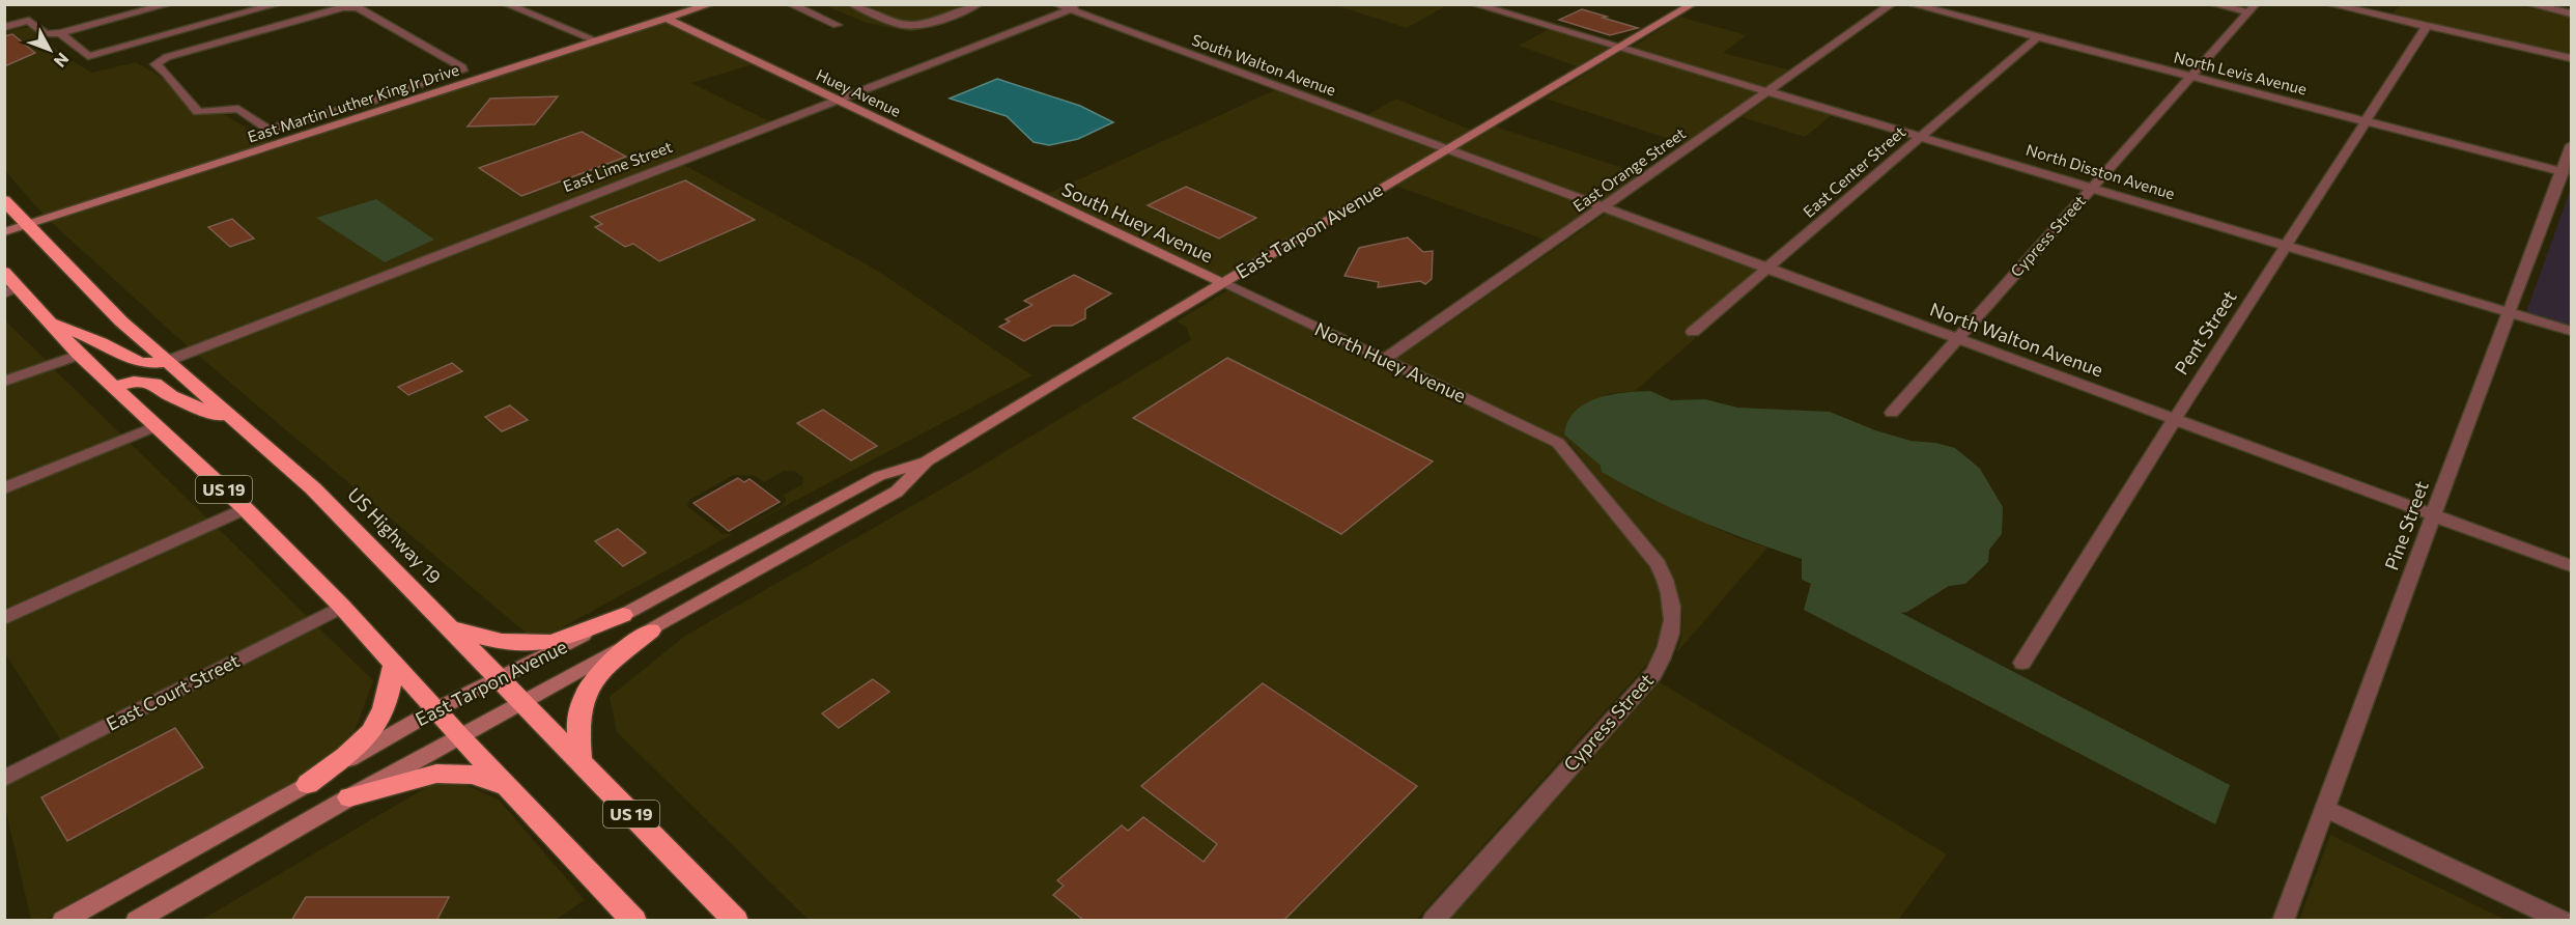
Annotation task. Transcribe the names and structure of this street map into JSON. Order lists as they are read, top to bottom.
{
  "streets": {
    "highway": ["US 19", "US Highway 19"],
    "main road": [
      "Huey Avenue",
      "East Martin Luther King Jr Drive",
      "South Huey Avenue",
      "East Tarpon Avenue"
    ],
    "street": [
      "South Walton Avenue",
      "North Levis Avenue",
      "East Lime Street",
      "East Orange Street",
      "East Center Street",
      "North Disston Avenue",
      "Cypress Street",
      "Pent Street",
      "North Walton Avenue",
      "North Huey Avenue",
      "Pine Street",
      "East Court Street"
    ]
  },
  "crossings": [
    ["South Walton Avenue", "East Lime Street"],
    ["South Walton Avenue", "East Tarpon Avenue"],
    ["South Walton Avenue", "North Walton Avenue"],
    ["North Levis Avenue", "East Center Street"],
    ["North Levis Avenue", "Cypress Street"],
    ["North Levis Avenue", "Pent Street"],
    ["North Levis Avenue", "Pine Street"],
    ["Huey Avenue", "East Martin Luther King Jr Drive"],
    ["Huey Avenue", "East Lime Street"],
    ["Huey Avenue", "South Huey Avenue"],
    ["East Martin Luther King Jr Drive", "US Highway 19"],
    ["East Lime Street", "US Highway 19"],
    ["East Orange Street", "North Disston Avenue"],
    ["East Orange Street", "North Walton Avenue"],
    ["East Orange Street", "North Huey Avenue"],
    ["East Center Street", "North Disston Avenue"],
    ["East Center Street", "North Walton Avenue"],
    ["North Disston Avenue", "East Tarpon Avenue"],
    ["North Disston Avenue", "Cypress Street"],
    ["North Disston Avenue", "Pent Street"],
    ["North Disston Avenue", "Pine Street"],
    ["South Huey Avenue", "East Tarpon Avenue"],
    ["South Huey Avenue", "North Huey Avenue"],
    ["East Tarpon Avenue", "North Walton Avenue"],
    ["East Tarpon Avenue", "North Huey Avenue"],
    ["East Tarpon Avenue", "US 19"],
    ["East Tarpon Avenue", "US Highway 19"],
    ["Cypress Street", "North Walton Avenue"],
    ["Cypress Street", "North Huey Avenue"],
    ["Pent Street", "North Walton Avenue"],
    ["North Walton Avenue", "Pine Street"],
    ["US 19", "East Court Street"]
  ],
  "north": "bottom right"
}
